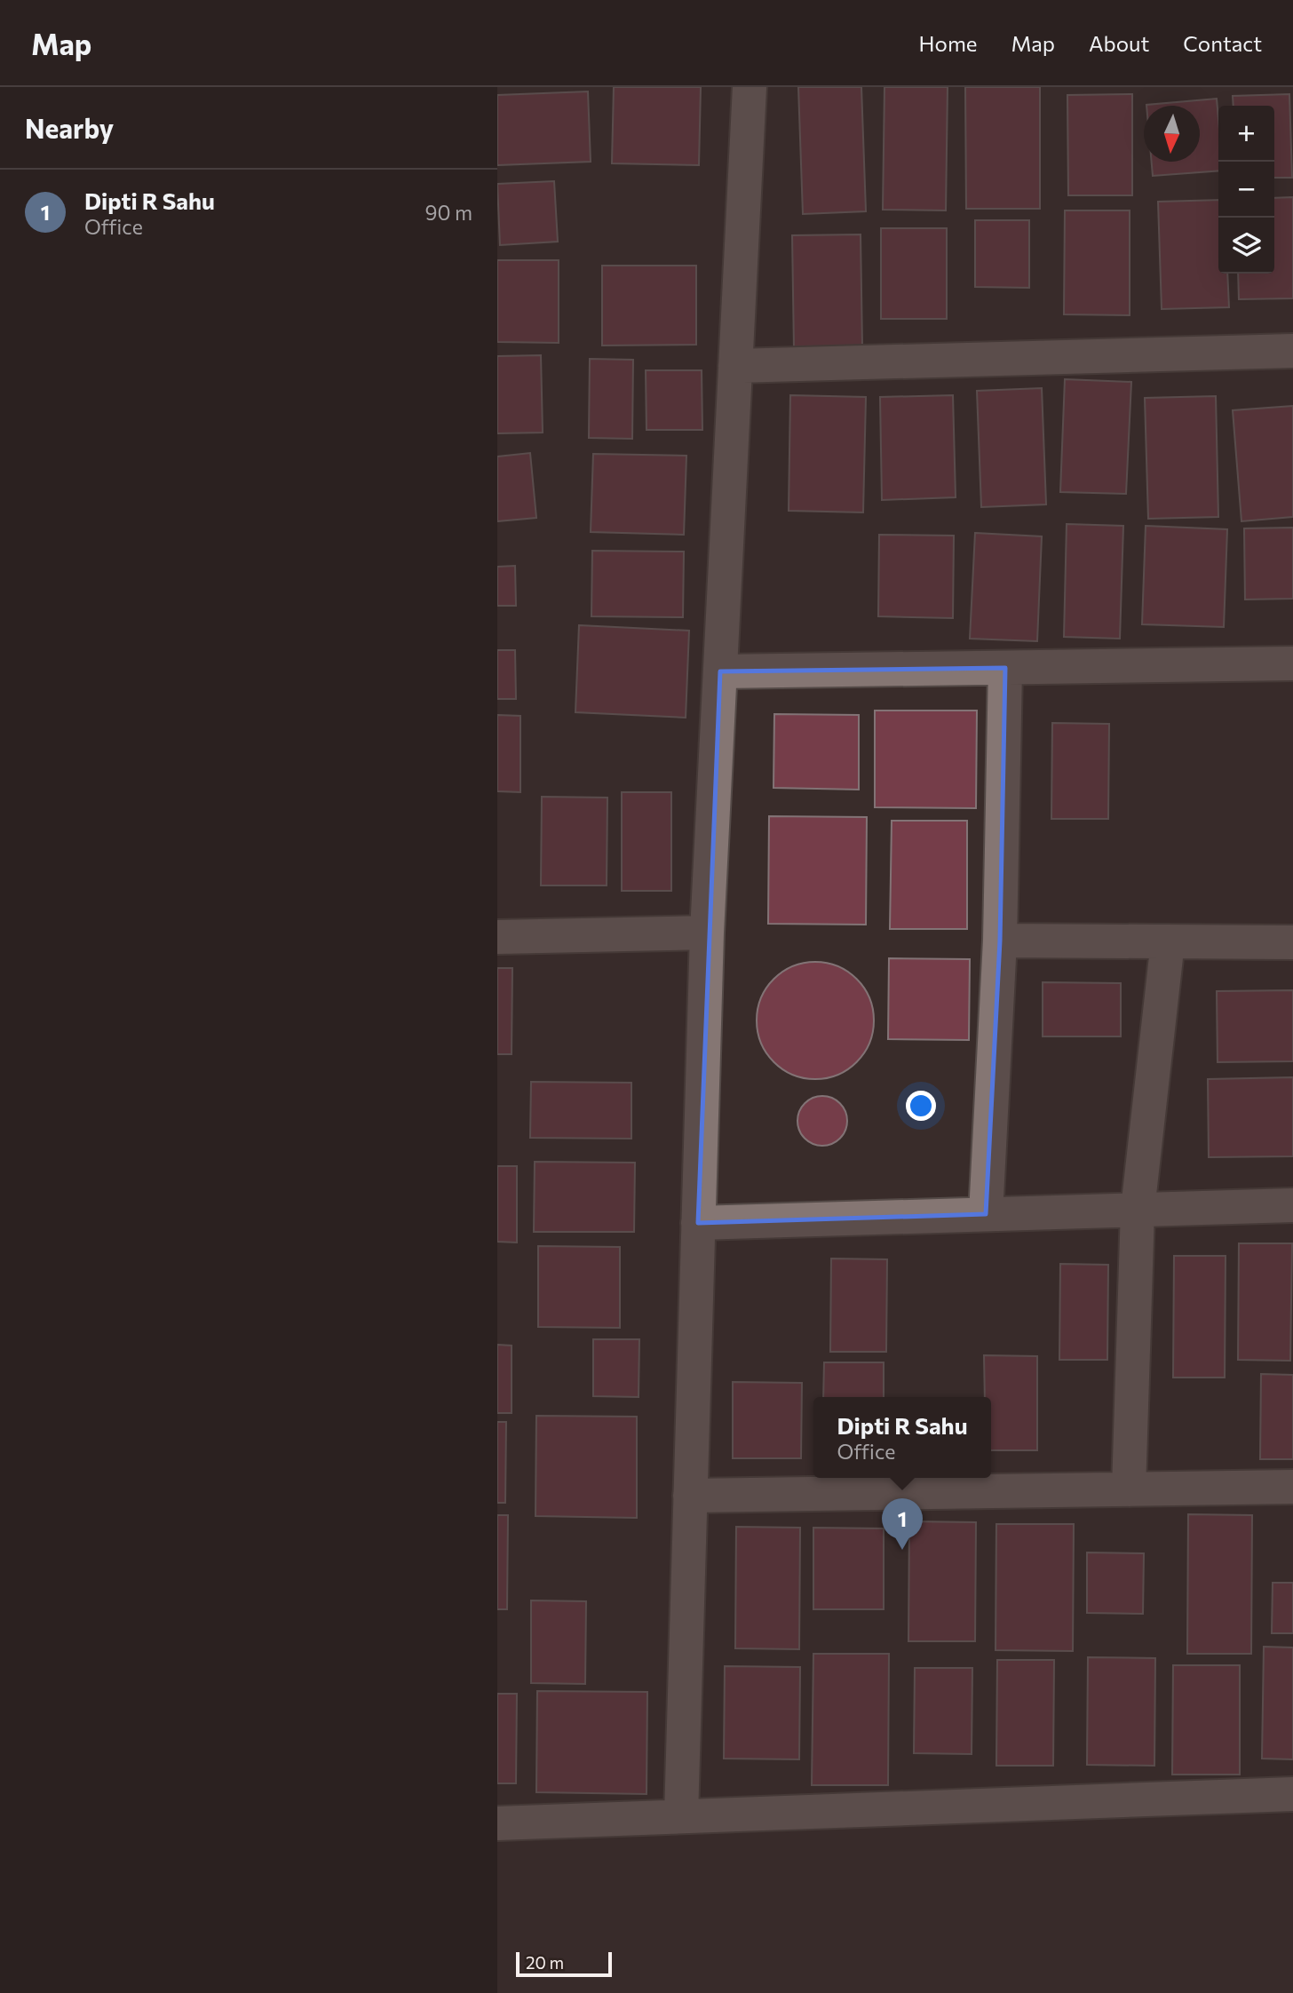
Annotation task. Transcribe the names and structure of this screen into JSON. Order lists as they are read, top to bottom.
{
  "scale_bar": "20 m",
  "north": "bottom",
  "page": {
    "header": "Map",
    "nav": [
      "Home",
      "Map",
      "About",
      "Contact"
    ],
    "heading": "Nearby",
    "map_buttons": ["+", "−"],
    "list": [
      {
        "mark": "1",
        "name": "Dipti R Sahu",
        "note": "Office",
        "value": "90 m"
      }
    ],
    "popup": ["Dipti R Sahu", "Office"],
    "pins": "1",
    "scale": "20 m"
  }
}
